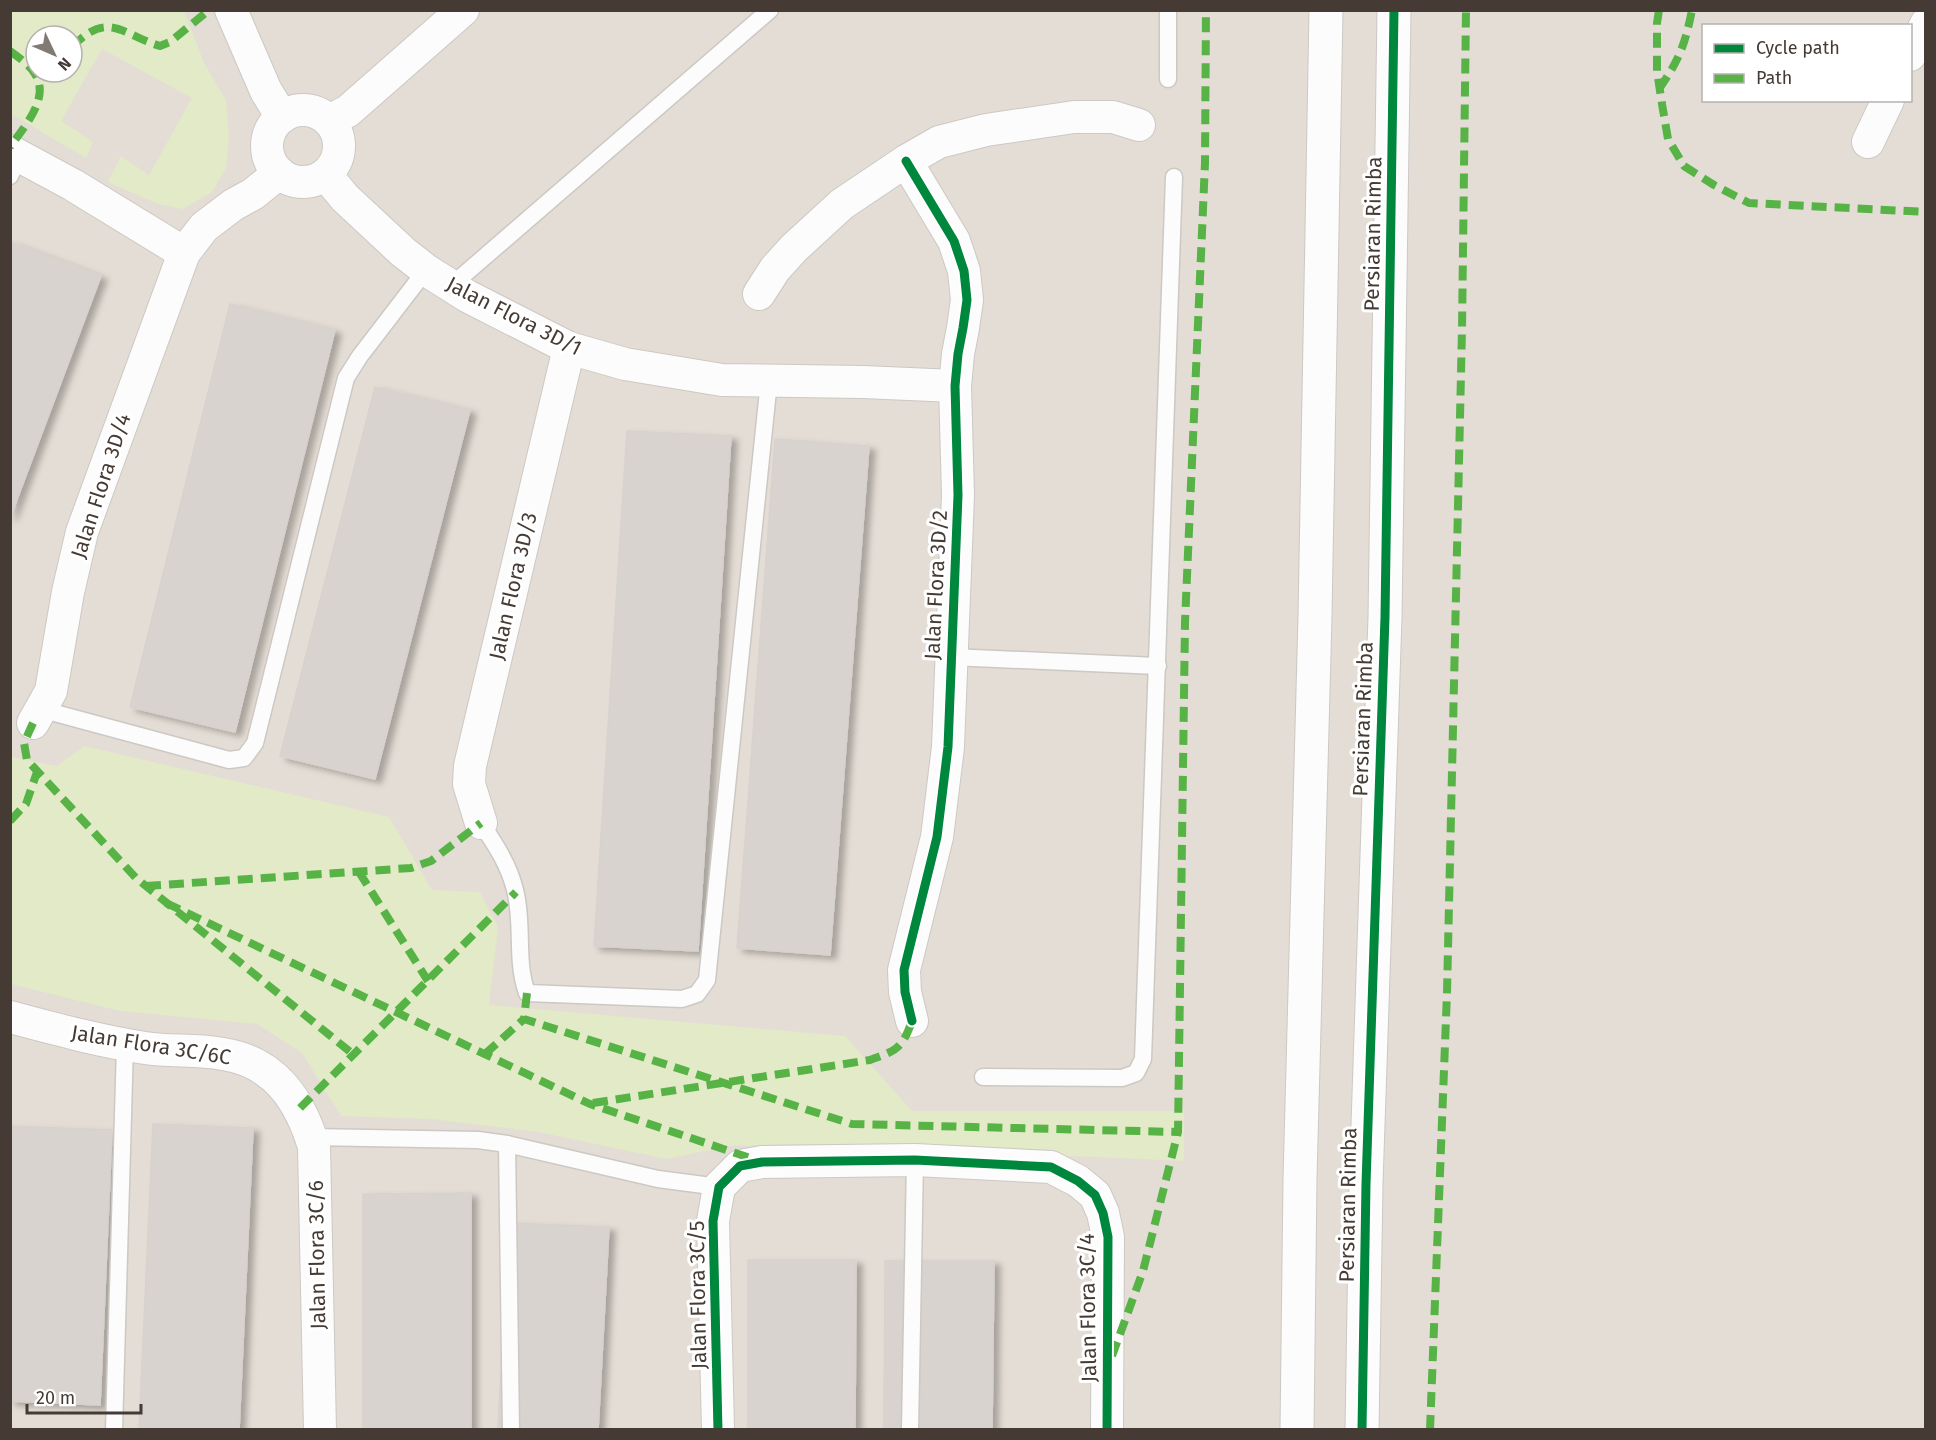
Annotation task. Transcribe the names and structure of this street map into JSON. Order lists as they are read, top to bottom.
{
  "streets": {
    "street": [
      "Persiaran Rimba",
      "Jalan Flora 3D/1",
      "Jalan Flora 3D/4",
      "Jalan Flora 3D/2",
      "Jalan Flora 3D/3",
      "Jalan Flora 3C/6C",
      "Jalan Flora 3C/6",
      "Jalan Flora 3C/5",
      "Jalan Flora 3C/4"
    ]
  },
  "crossings": [
    ["Jalan Flora 3D/1", "Jalan Flora 3D/4"],
    ["Jalan Flora 3D/1", "Jalan Flora 3D/2"],
    ["Jalan Flora 3D/1", "Jalan Flora 3D/3"],
    ["Jalan Flora 3C/6C", "Jalan Flora 3C/6"]
  ],
  "legend": ["Cycle path", "Path"],
  "scale_bar": "20 m",
  "north": "bottom right"
}
